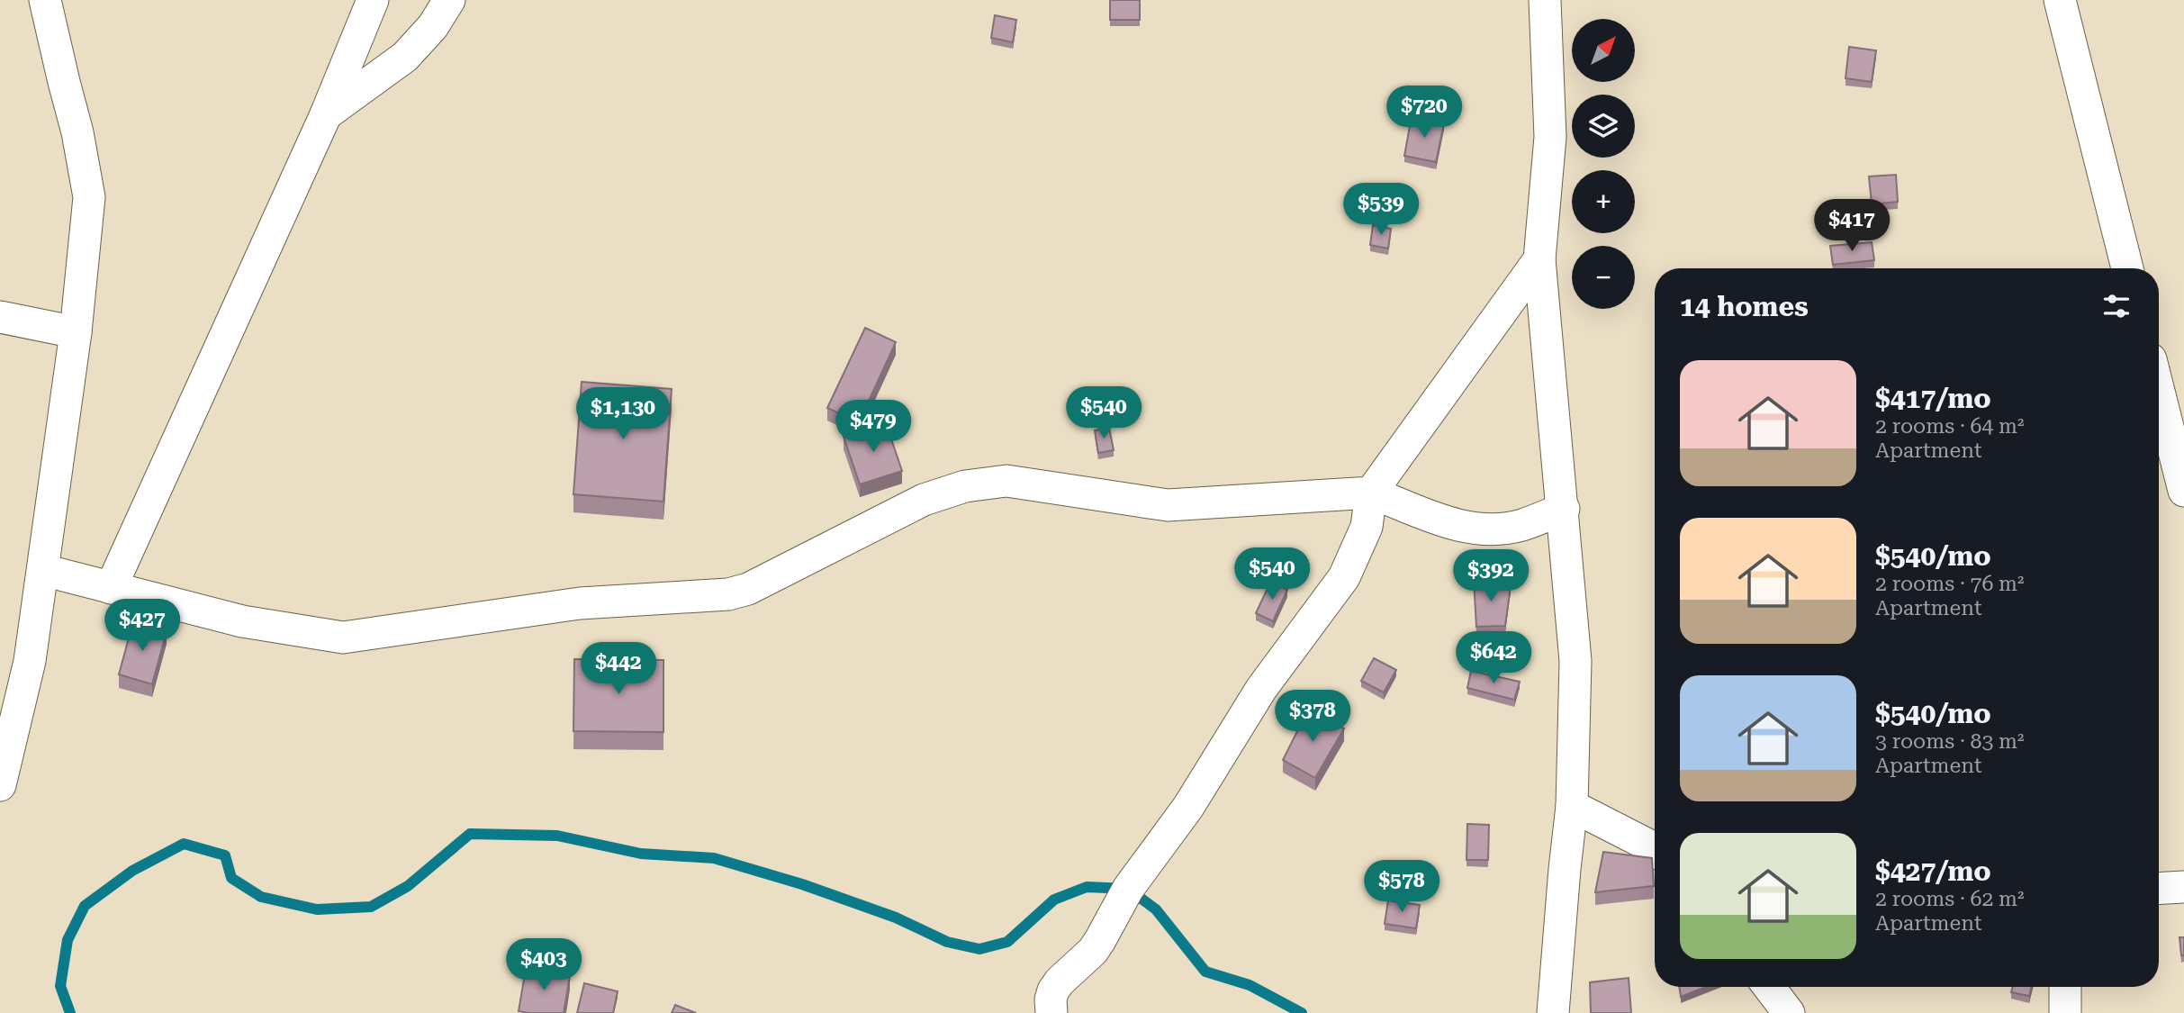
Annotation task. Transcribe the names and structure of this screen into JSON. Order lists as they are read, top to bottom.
{
  "north": "top right",
  "page": {
    "map_buttons": ["+", "−"],
    "price": [
      "$720",
      "$539",
      "$417",
      "$540",
      "$1,130",
      "$479",
      "$540",
      "$392",
      "$427",
      "$642",
      "$442",
      "$378",
      "$578",
      "$403"
    ],
    "heading": "14 homes",
    "list": [
      {
        "name": "$417/mo",
        "note": "2 rooms · 64 m² · Apartment"
      },
      {
        "name": "$540/mo",
        "note": "2 rooms · 76 m² · Apartment"
      },
      {
        "name": "$540/mo",
        "note": "3 rooms · 83 m² · Apartment"
      },
      {
        "name": "$427/mo",
        "note": "2 rooms · 62 m² · Apartment"
      }
    ]
  }
}
